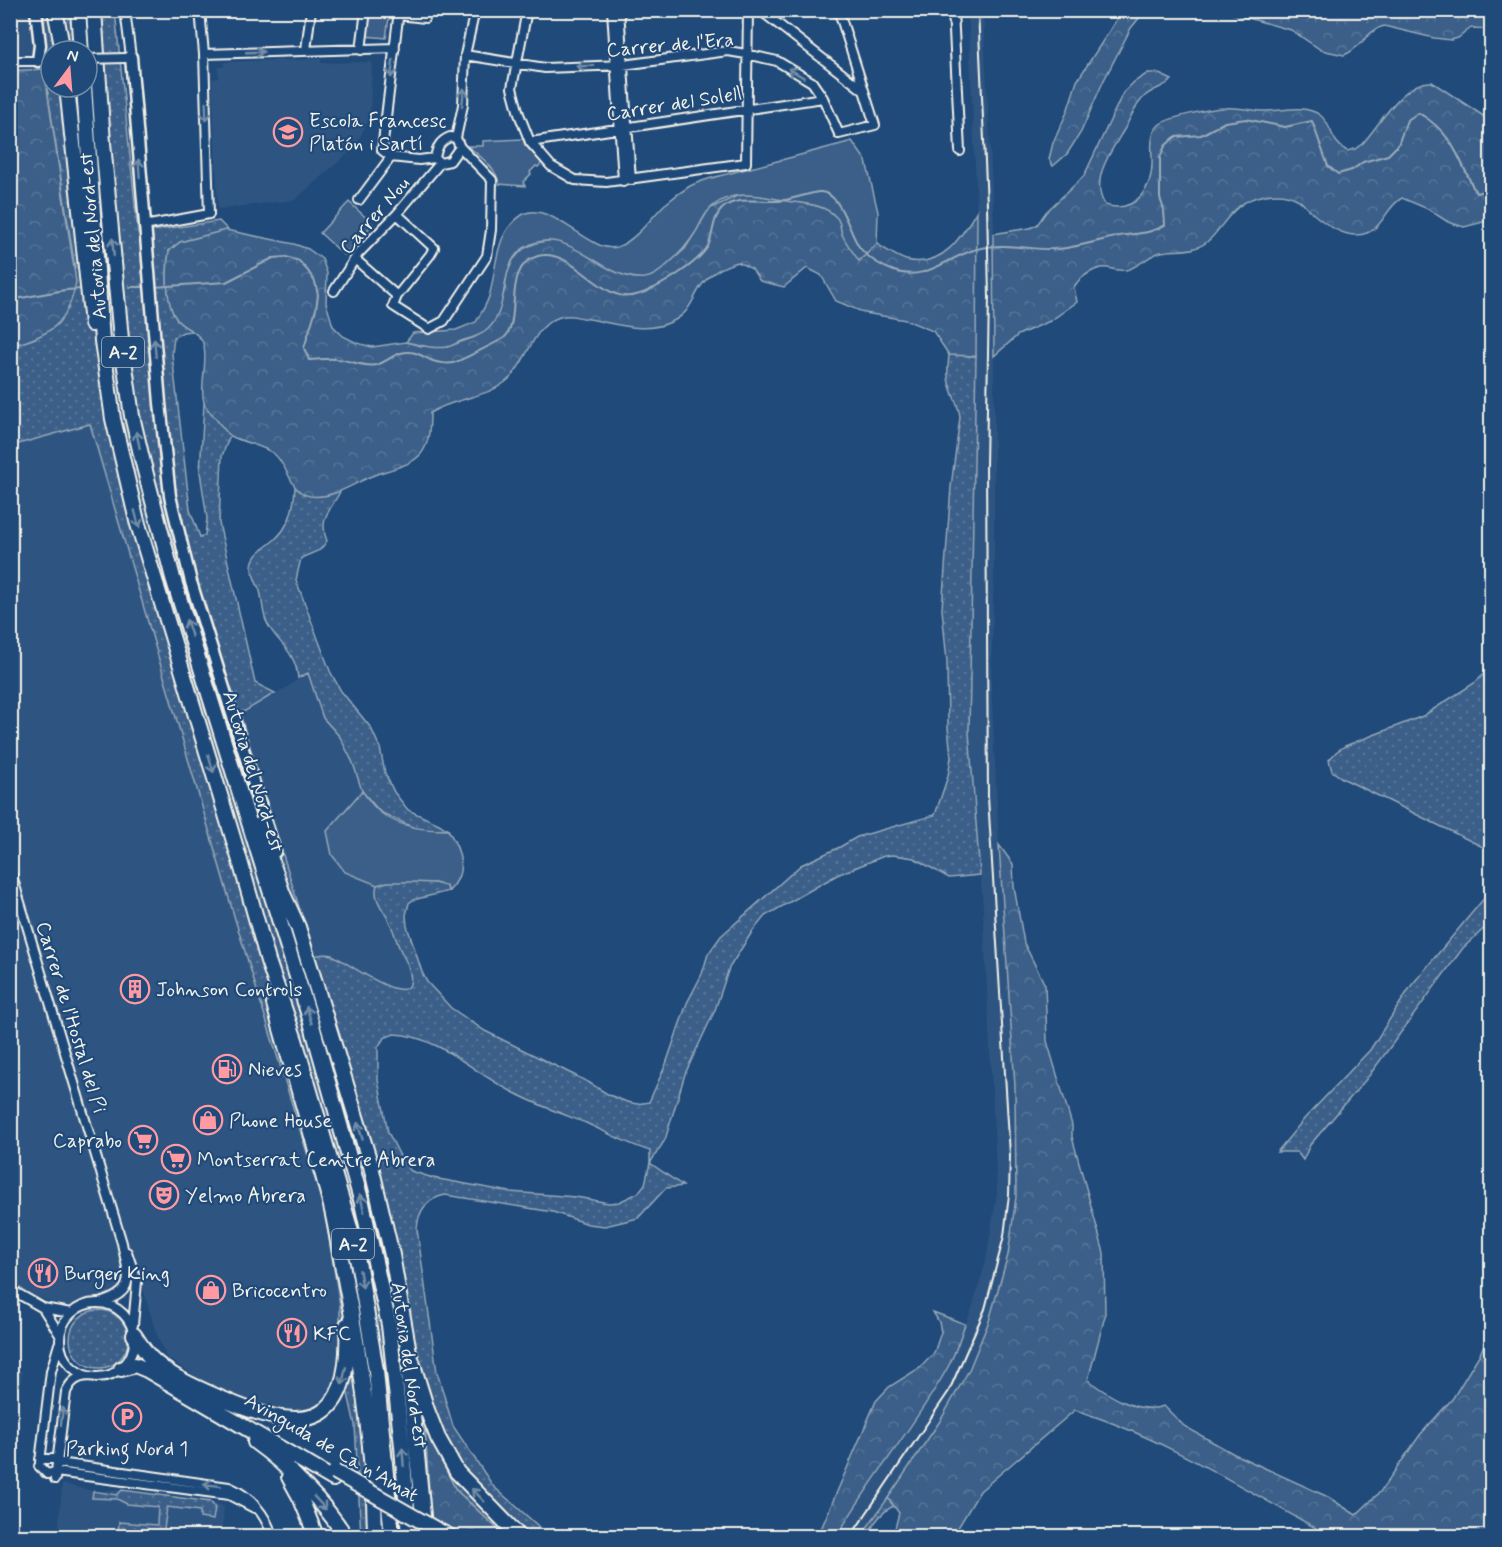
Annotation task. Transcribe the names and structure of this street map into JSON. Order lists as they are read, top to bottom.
{
  "streets": {
    "highway": ["Autovia del Nord-est", "A-2", "Avinguda de Ca n'Amat"],
    "street": [
      "Carrer de l'Era",
      "Carrer del Solell",
      "Carrer Nou",
      "Carrer de l'Hostal del Pi"
    ]
  },
  "crossings": [
    ["Carrer de l'Era", "Carrer del Solell"]
  ],
  "places": {
    "school or university": ["Escola Francesc Platón i Sartí"],
    "building": ["Johnson Controls"],
    "fuel station": ["Nieves"],
    "shop": ["Phone House", "Bricocentro"],
    "supermarket": ["Caprabo", "Montserrat Centre Abrera"],
    "theatre": ["Yelmo Abrera"],
    "restaurant": ["Burger King", "KFC"],
    "parking": ["Parking Nord 1"]
  },
  "north": "top"
}
